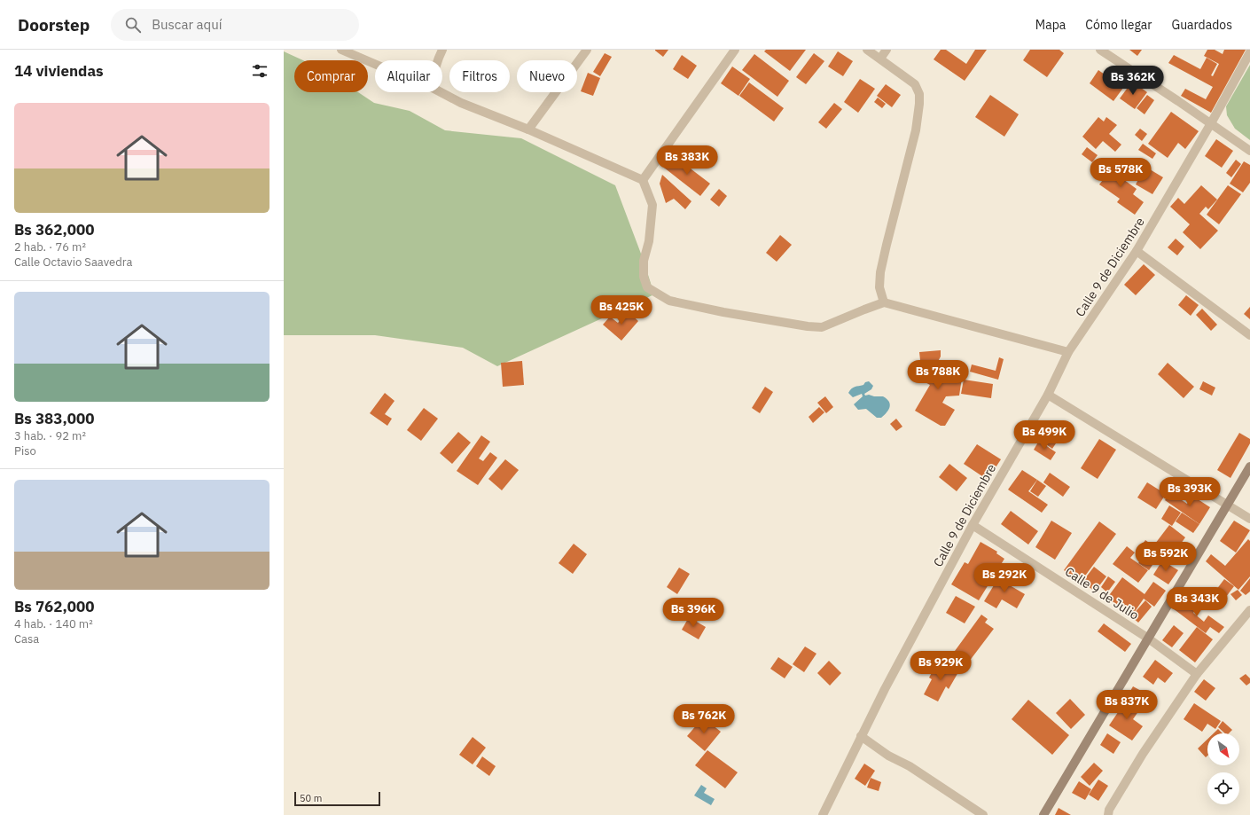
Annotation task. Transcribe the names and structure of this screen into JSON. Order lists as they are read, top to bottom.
{
  "streets": {
    "street": ["Calle 9 de Diciembre", "Calle 9 de Julio"]
  },
  "crossings": [
    ["Calle 9 de Diciembre", "Calle 9 de Julio"]
  ],
  "scale_bar": "50 m",
  "north": "bottom right",
  "page": {
    "header": "Doorstep",
    "search": "Buscar aquí",
    "nav": ["Mapa", "Cómo llegar", "Guardados"],
    "heading": "14 viviendas",
    "chip": [
      "Comprar",
      "Alquilar",
      "Filtros",
      "Nuevo"
    ],
    "price": [
      "Bs 362K",
      "Bs 383K",
      "Bs 578K",
      "Bs 425K",
      "Bs 788K",
      "Bs 499K",
      "Bs 393K",
      "Bs 592K",
      "Bs 292K",
      "Bs 343K",
      "Bs 396K",
      "Bs 929K",
      "Bs 837K",
      "Bs 762K"
    ],
    "list": [
      {
        "name": "Bs 362,000",
        "note": "2 hab. · 76 m² · Calle Octavio Saavedra"
      },
      {
        "name": "Bs 383,000",
        "note": "3 hab. · 92 m² · Piso"
      },
      {
        "name": "Bs 762,000",
        "note": "4 hab. · 140 m² · Casa"
      }
    ],
    "scale": "50 m"
  }
}
